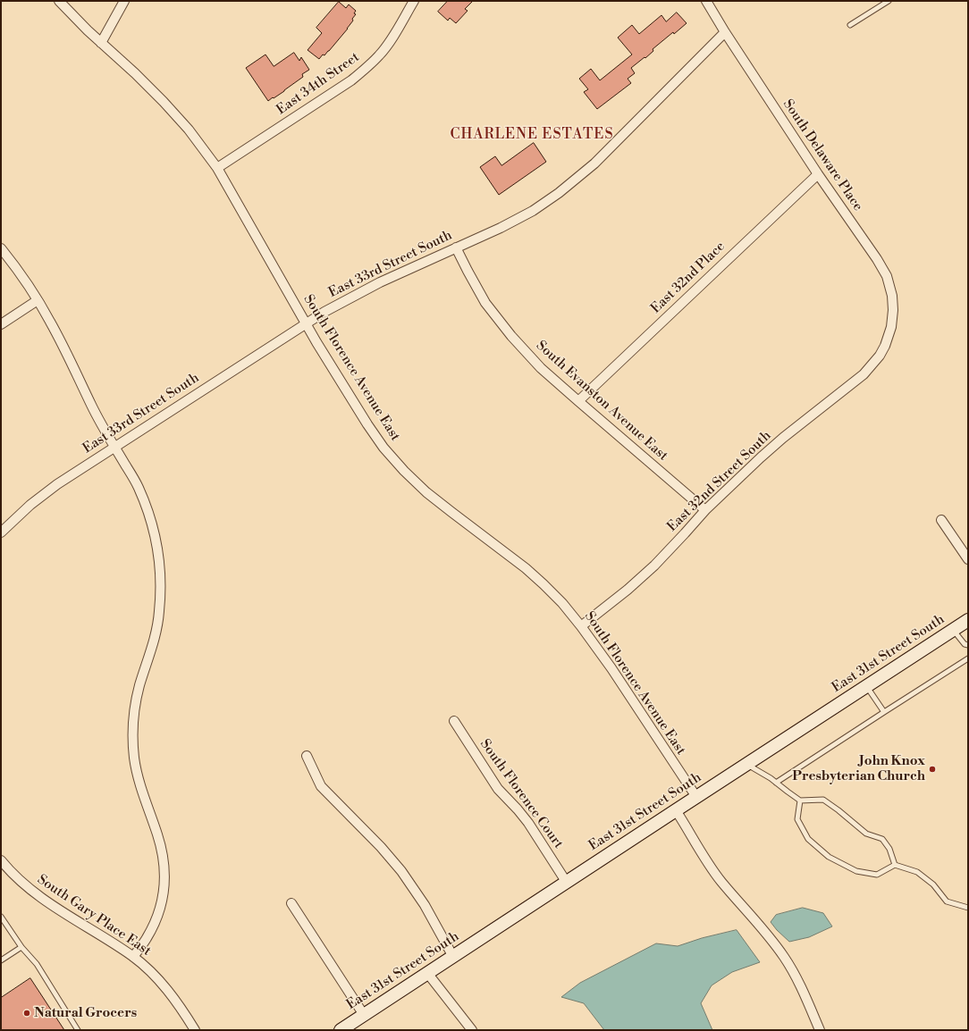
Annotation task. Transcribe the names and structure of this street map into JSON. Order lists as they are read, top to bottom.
{
  "streets": {
    "main road": ["East 31st Street South"],
    "street": [
      "East 34th Street",
      "South Delaware Place",
      "East 33rd Street South",
      "East 32nd Place",
      "South Florence Avenue East",
      "South Evanston Avenue East",
      "East 32nd Street South",
      "South Florence Court",
      "South Gary Place East"
    ]
  },
  "crossings": [
    ["East 34th Street", "South Florence Avenue East"],
    ["South Delaware Place", "East 33rd Street South"],
    ["South Delaware Place", "East 32nd Place"],
    ["South Delaware Place", "East 32nd Street South"],
    ["East 33rd Street South", "South Florence Avenue East"],
    ["East 33rd Street South", "South Evanston Avenue East"],
    ["East 32nd Place", "South Evanston Avenue East"],
    ["South Florence Avenue East", "East 32nd Street South"],
    ["South Florence Avenue East", "East 31st Street South"],
    ["South Evanston Avenue East", "East 32nd Street South"],
    ["East 31st Street South", "South Florence Court"]
  ],
  "districts": ["CHARLENE ESTATES"],
  "places": ["John Knox Presbyterian Church", "Natural Grocers"]
}
